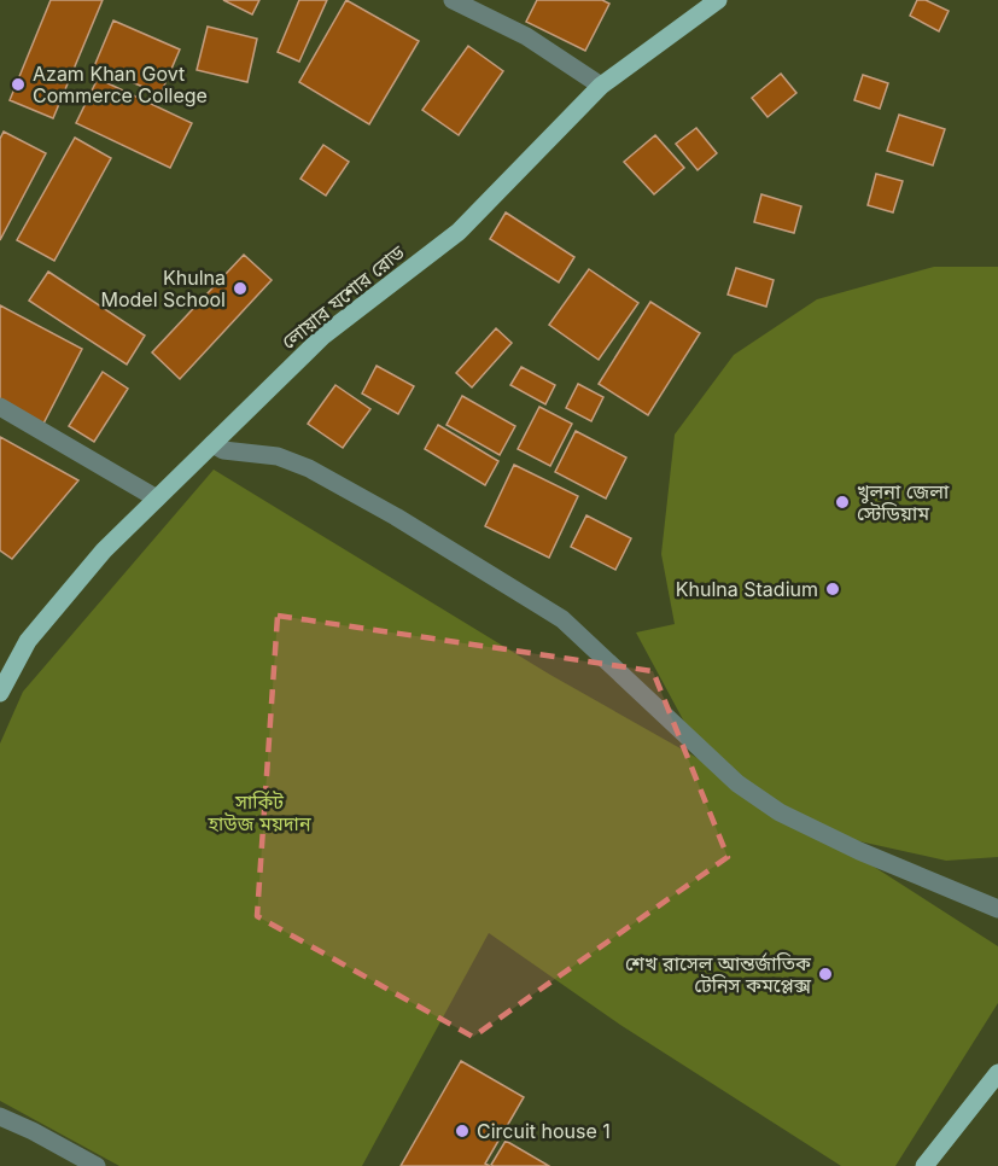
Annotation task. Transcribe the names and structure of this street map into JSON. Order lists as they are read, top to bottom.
{
  "streets": {
    "main road": ["লোয়ার যশোর রোড"]
  },
  "parks": ["সার্কিট হাউজ ময়দান"],
  "places": [
    "Azam Khan Govt Commerce College",
    "Khulna Model School",
    "খুলনা জেলা স্টেডিয়াম",
    "Khulna Stadium",
    "শেখ রাসেল আন্তর্জাতিক টেনিস কমপ্লেক্স",
    "Circuit house 1"
  ]
}
